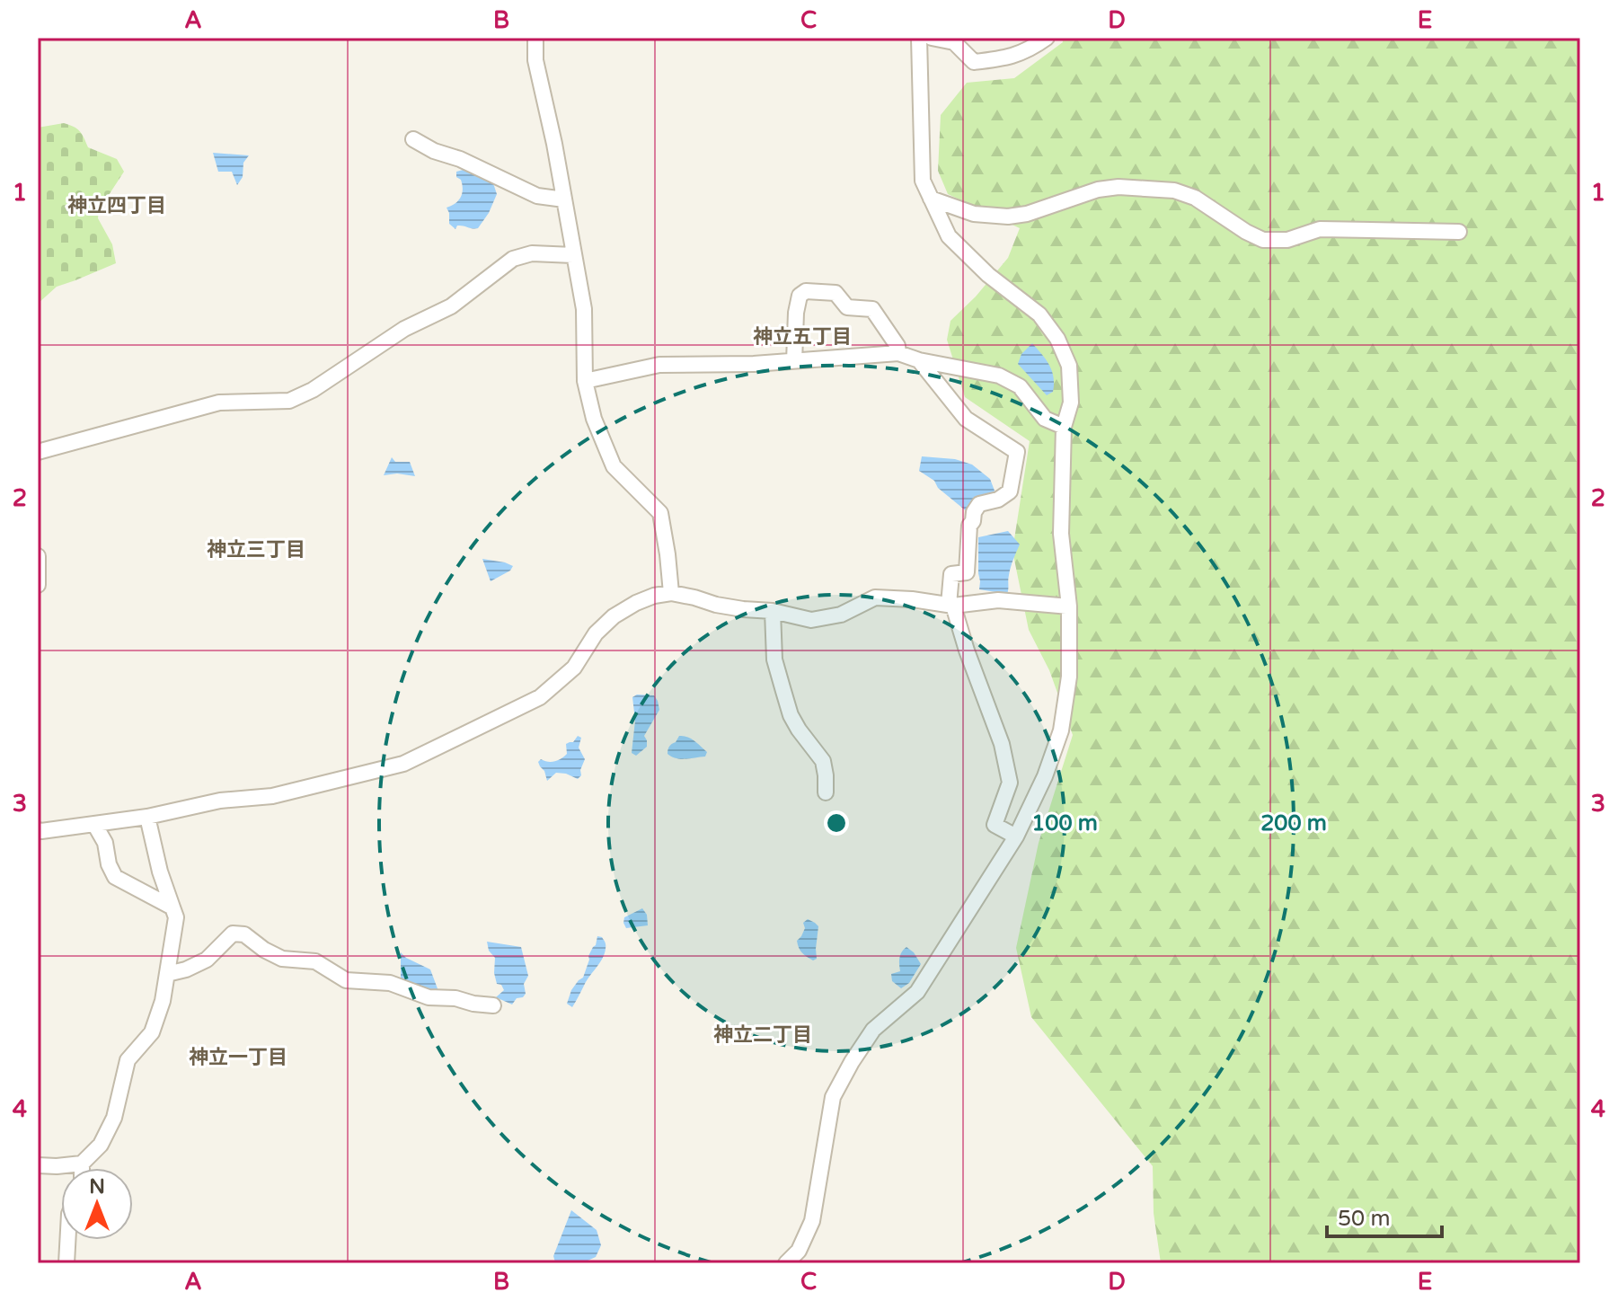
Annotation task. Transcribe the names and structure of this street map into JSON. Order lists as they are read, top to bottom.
{
  "districts": [
    "神立四丁目",
    "神立五丁目",
    "神立三丁目",
    "神立二丁目",
    "神立一丁目"
  ],
  "scale_bar": "50 m",
  "north": "top",
  "grid": {
    "columns": [
      "A",
      "B",
      "C",
      "D",
      "E"
    ],
    "rows": [
      "1",
      "2",
      "3",
      "4"
    ]
  },
  "rings": ["100 m", "200 m"]
}
